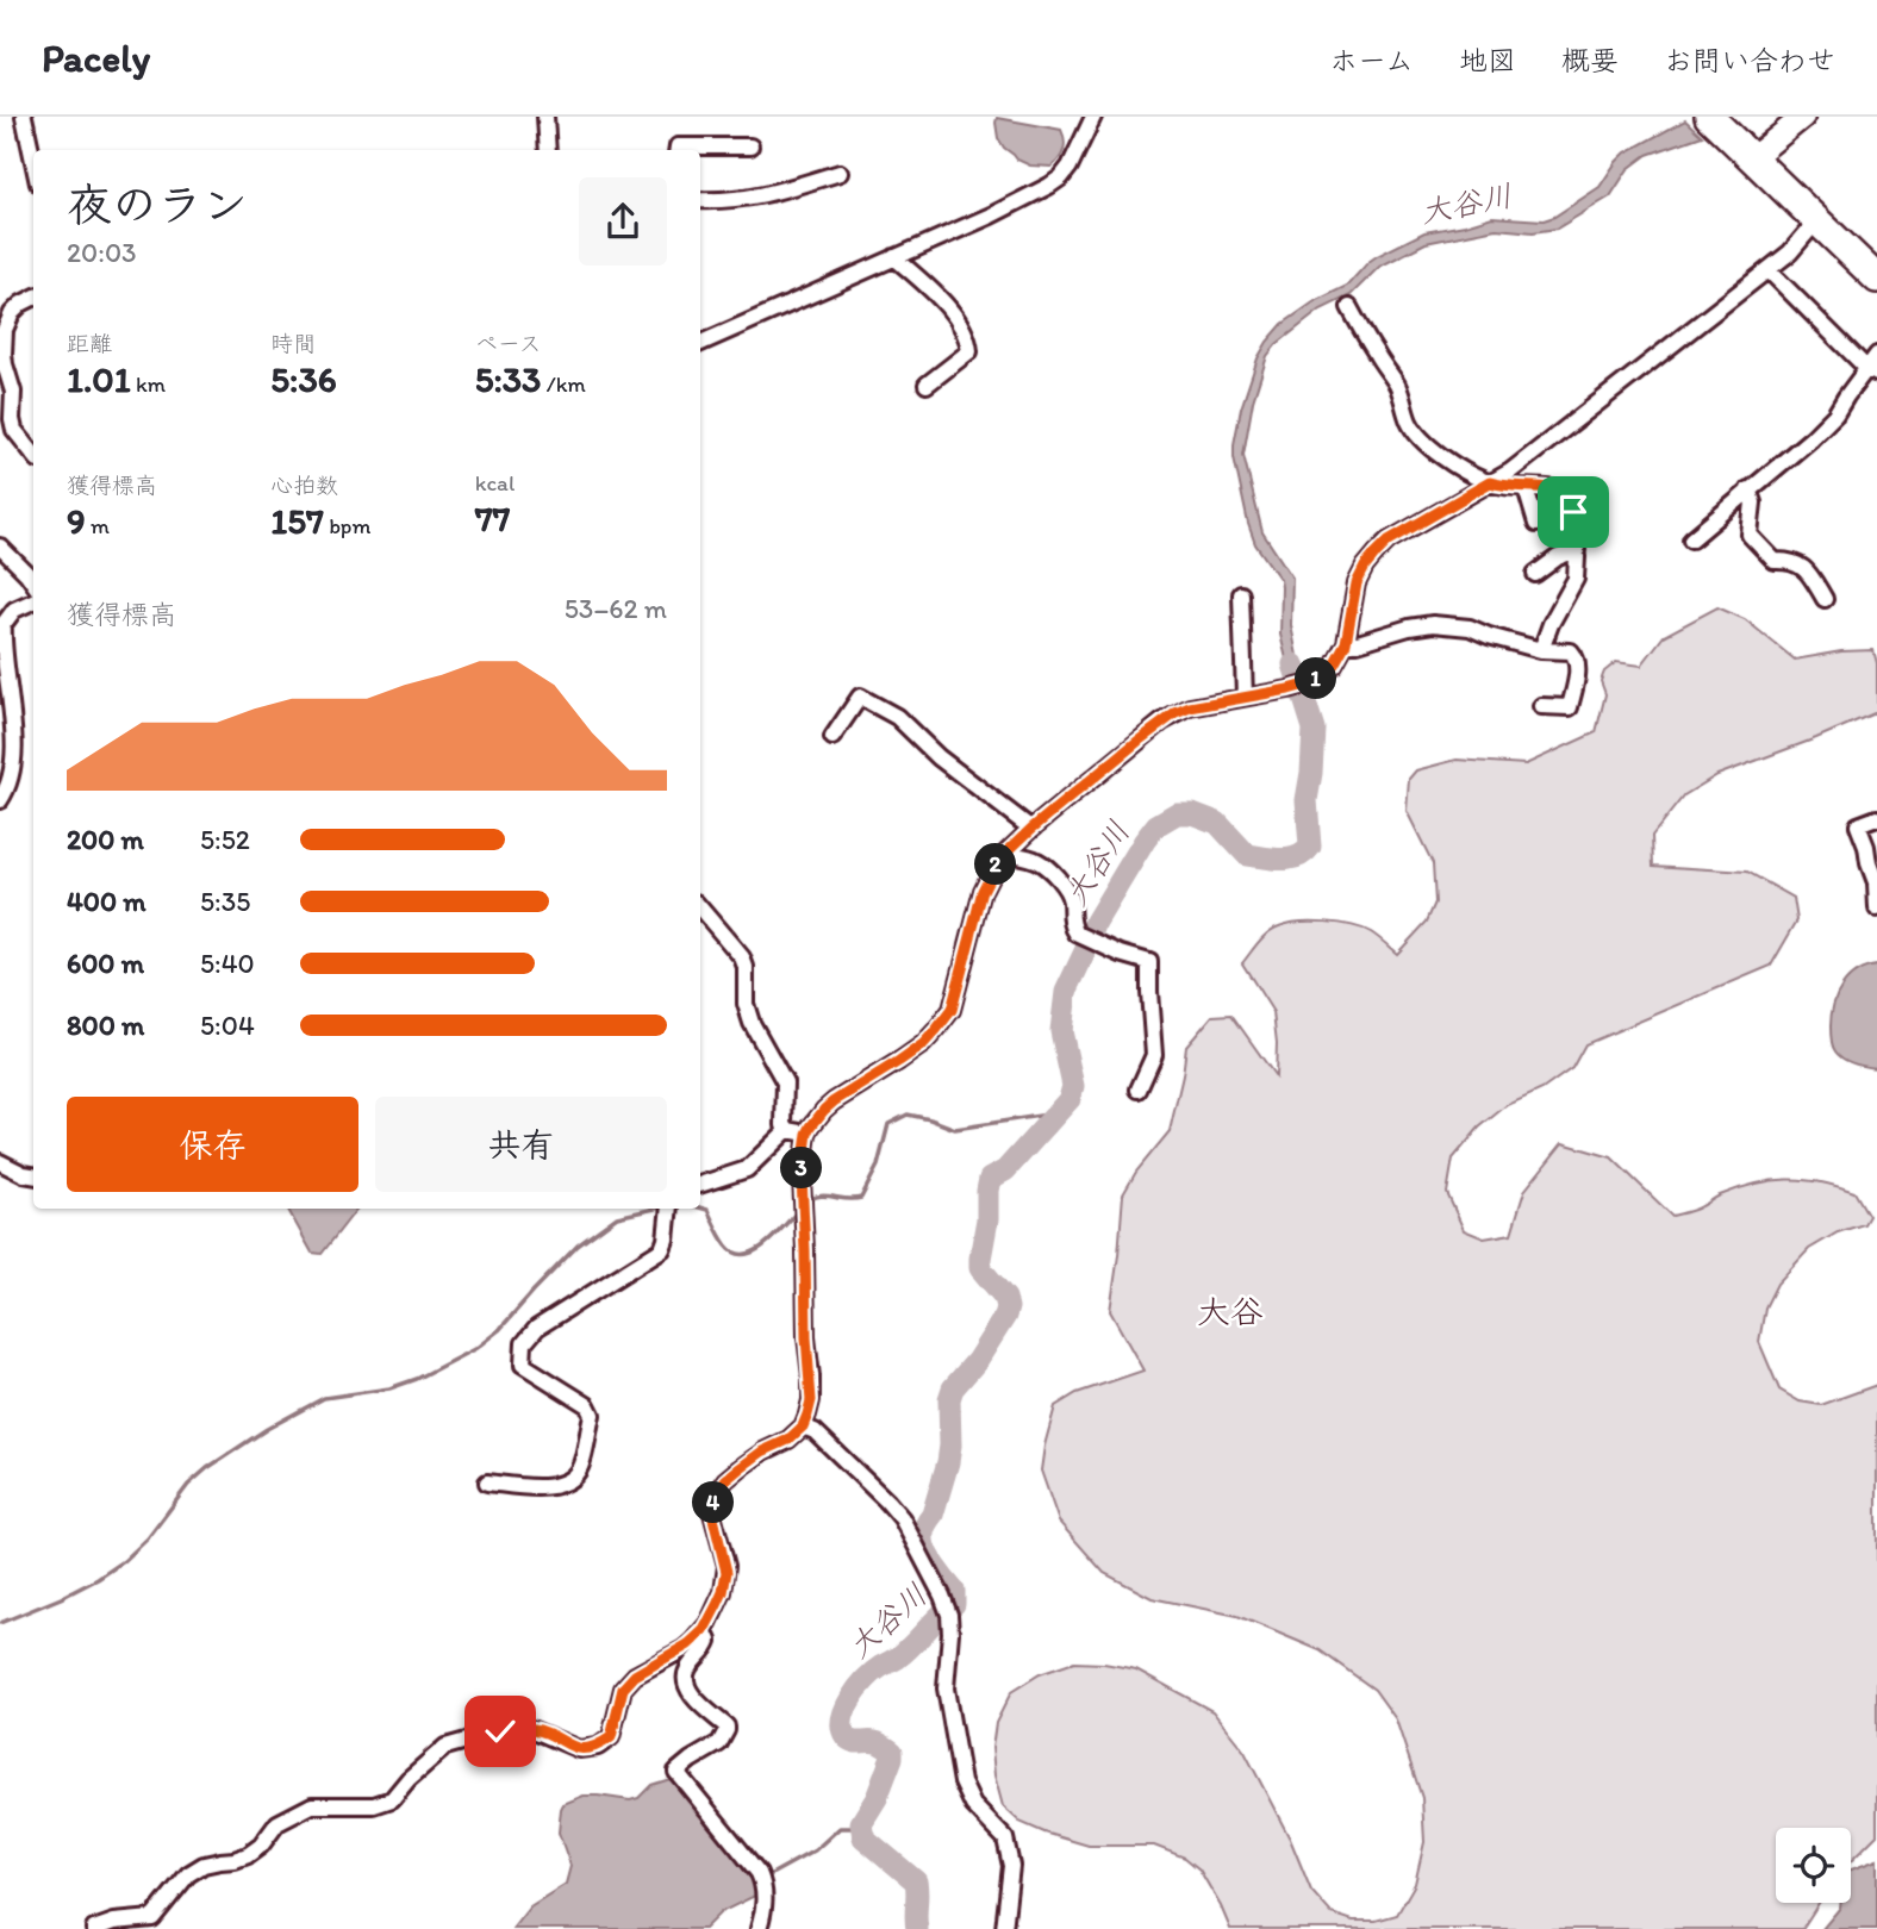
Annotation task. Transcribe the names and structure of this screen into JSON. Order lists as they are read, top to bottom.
{
  "districts": ["大谷"],
  "water": ["大谷川"],
  "page": {
    "header": "Pacely",
    "nav": [
      "ホーム",
      "地図",
      "概要",
      "お問い合わせ"
    ],
    "heading": ["夜のラン", "20:03"],
    "stats": [
      ["距離", "1.01 km"],
      ["時間", "5:36"],
      ["ペース", "5:33 /km"],
      ["獲得標高", "9 m"],
      ["心拍数", "157 bpm"],
      ["kcal", "77"]
    ],
    "chart": ["獲得標高", "53–62 m"],
    "pins": [
      "1",
      "2",
      "3",
      "4"
    ],
    "list": [
      {
        "name": "200 m",
        "note": "5:52"
      },
      {
        "name": "400 m",
        "note": "5:35"
      },
      {
        "name": "600 m",
        "note": "5:40"
      },
      {
        "name": "800 m",
        "note": "5:04"
      }
    ],
    "buttons": ["保存", "共有"]
  }
}
